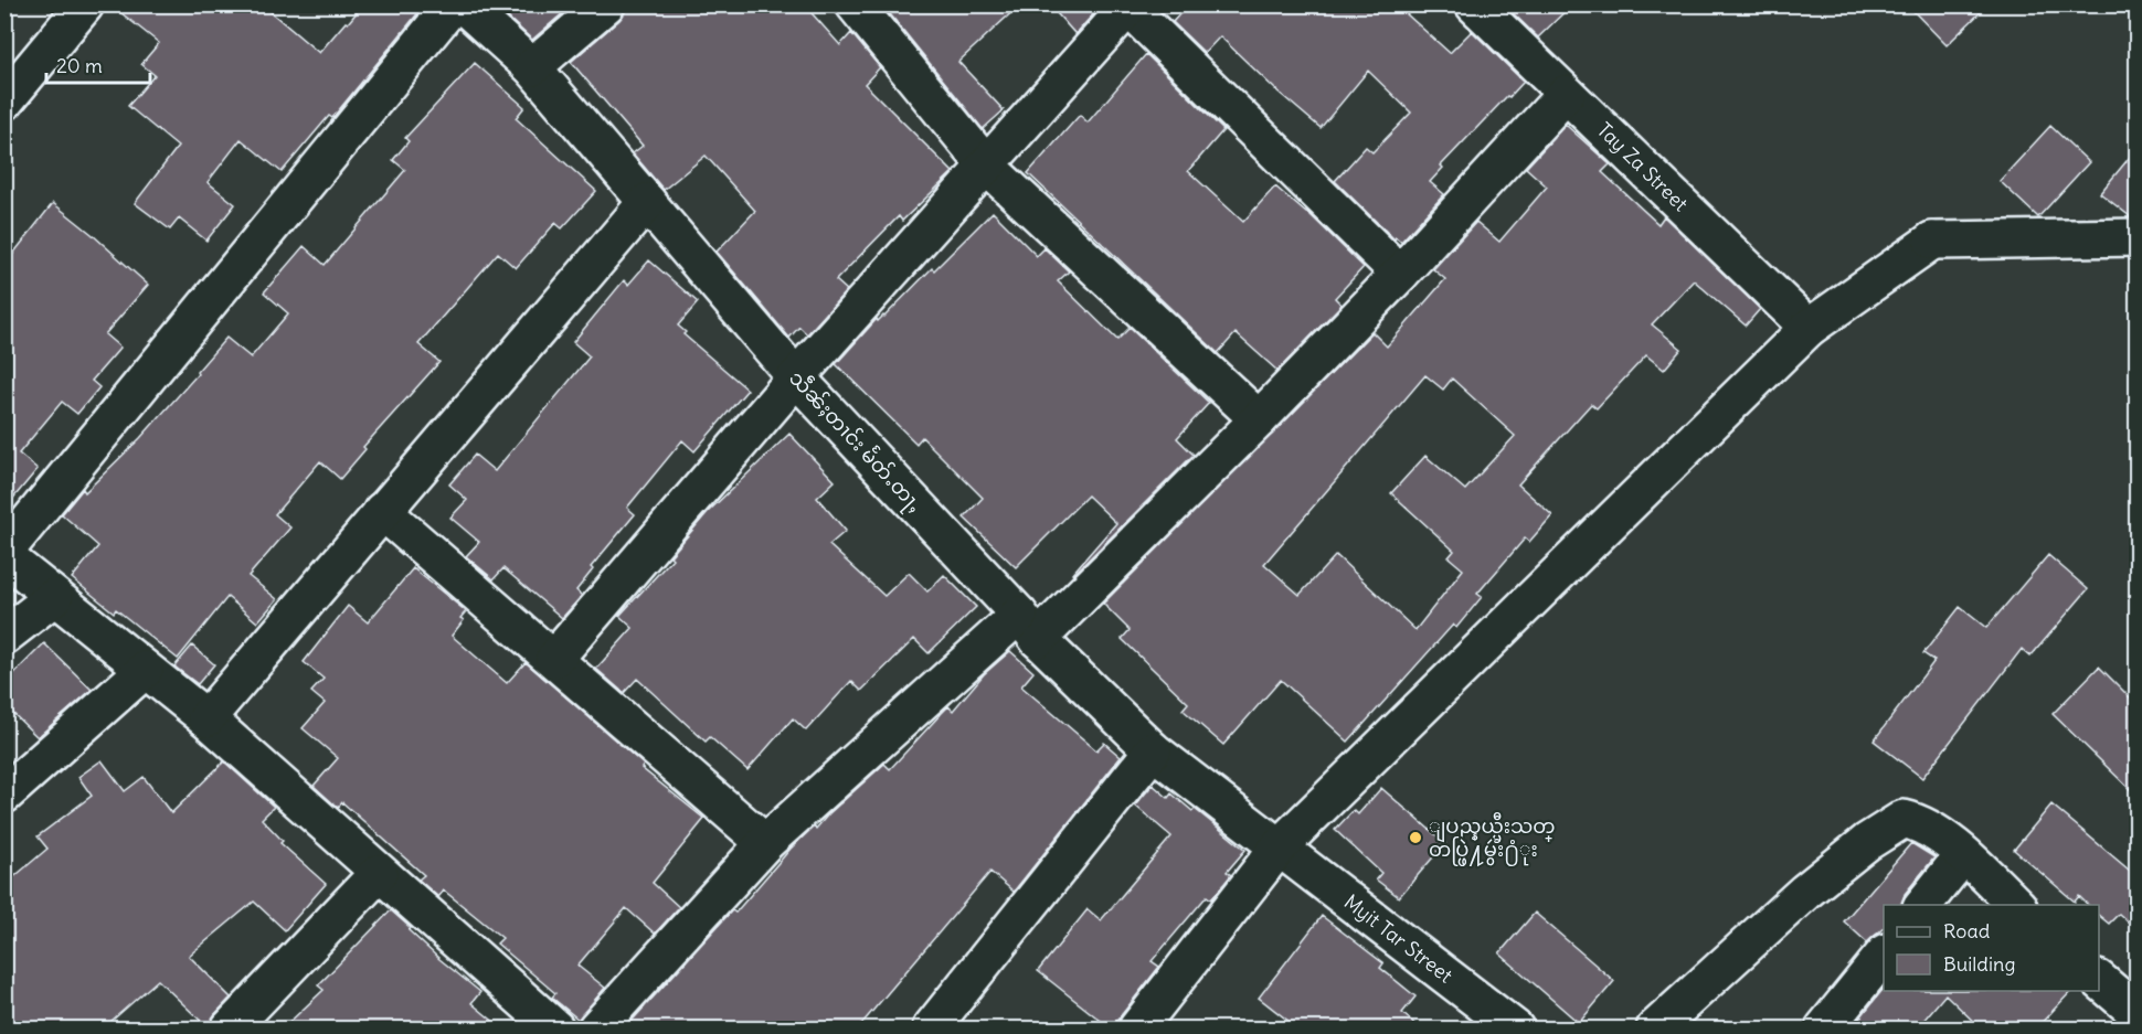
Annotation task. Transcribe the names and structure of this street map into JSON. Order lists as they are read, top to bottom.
{
  "streets": {
    "street": ["Tay Za Street", "သဵၼ်ႈတၢင်း မႅတ်ႉတႃႇ", "Myit Tar Street"]
  },
  "crossings": [
    ["သဵၼ်ႈတၢင်း မႅတ်ႉတႃႇ", "Myit Tar Street"]
  ],
  "places": ["ျပည္နယ္မီးသတ္ တပ္ဖြဲ႔မွဴး႐ံုး"],
  "legend": ["Road", "Building"],
  "scale_bar": "20 m"
}
